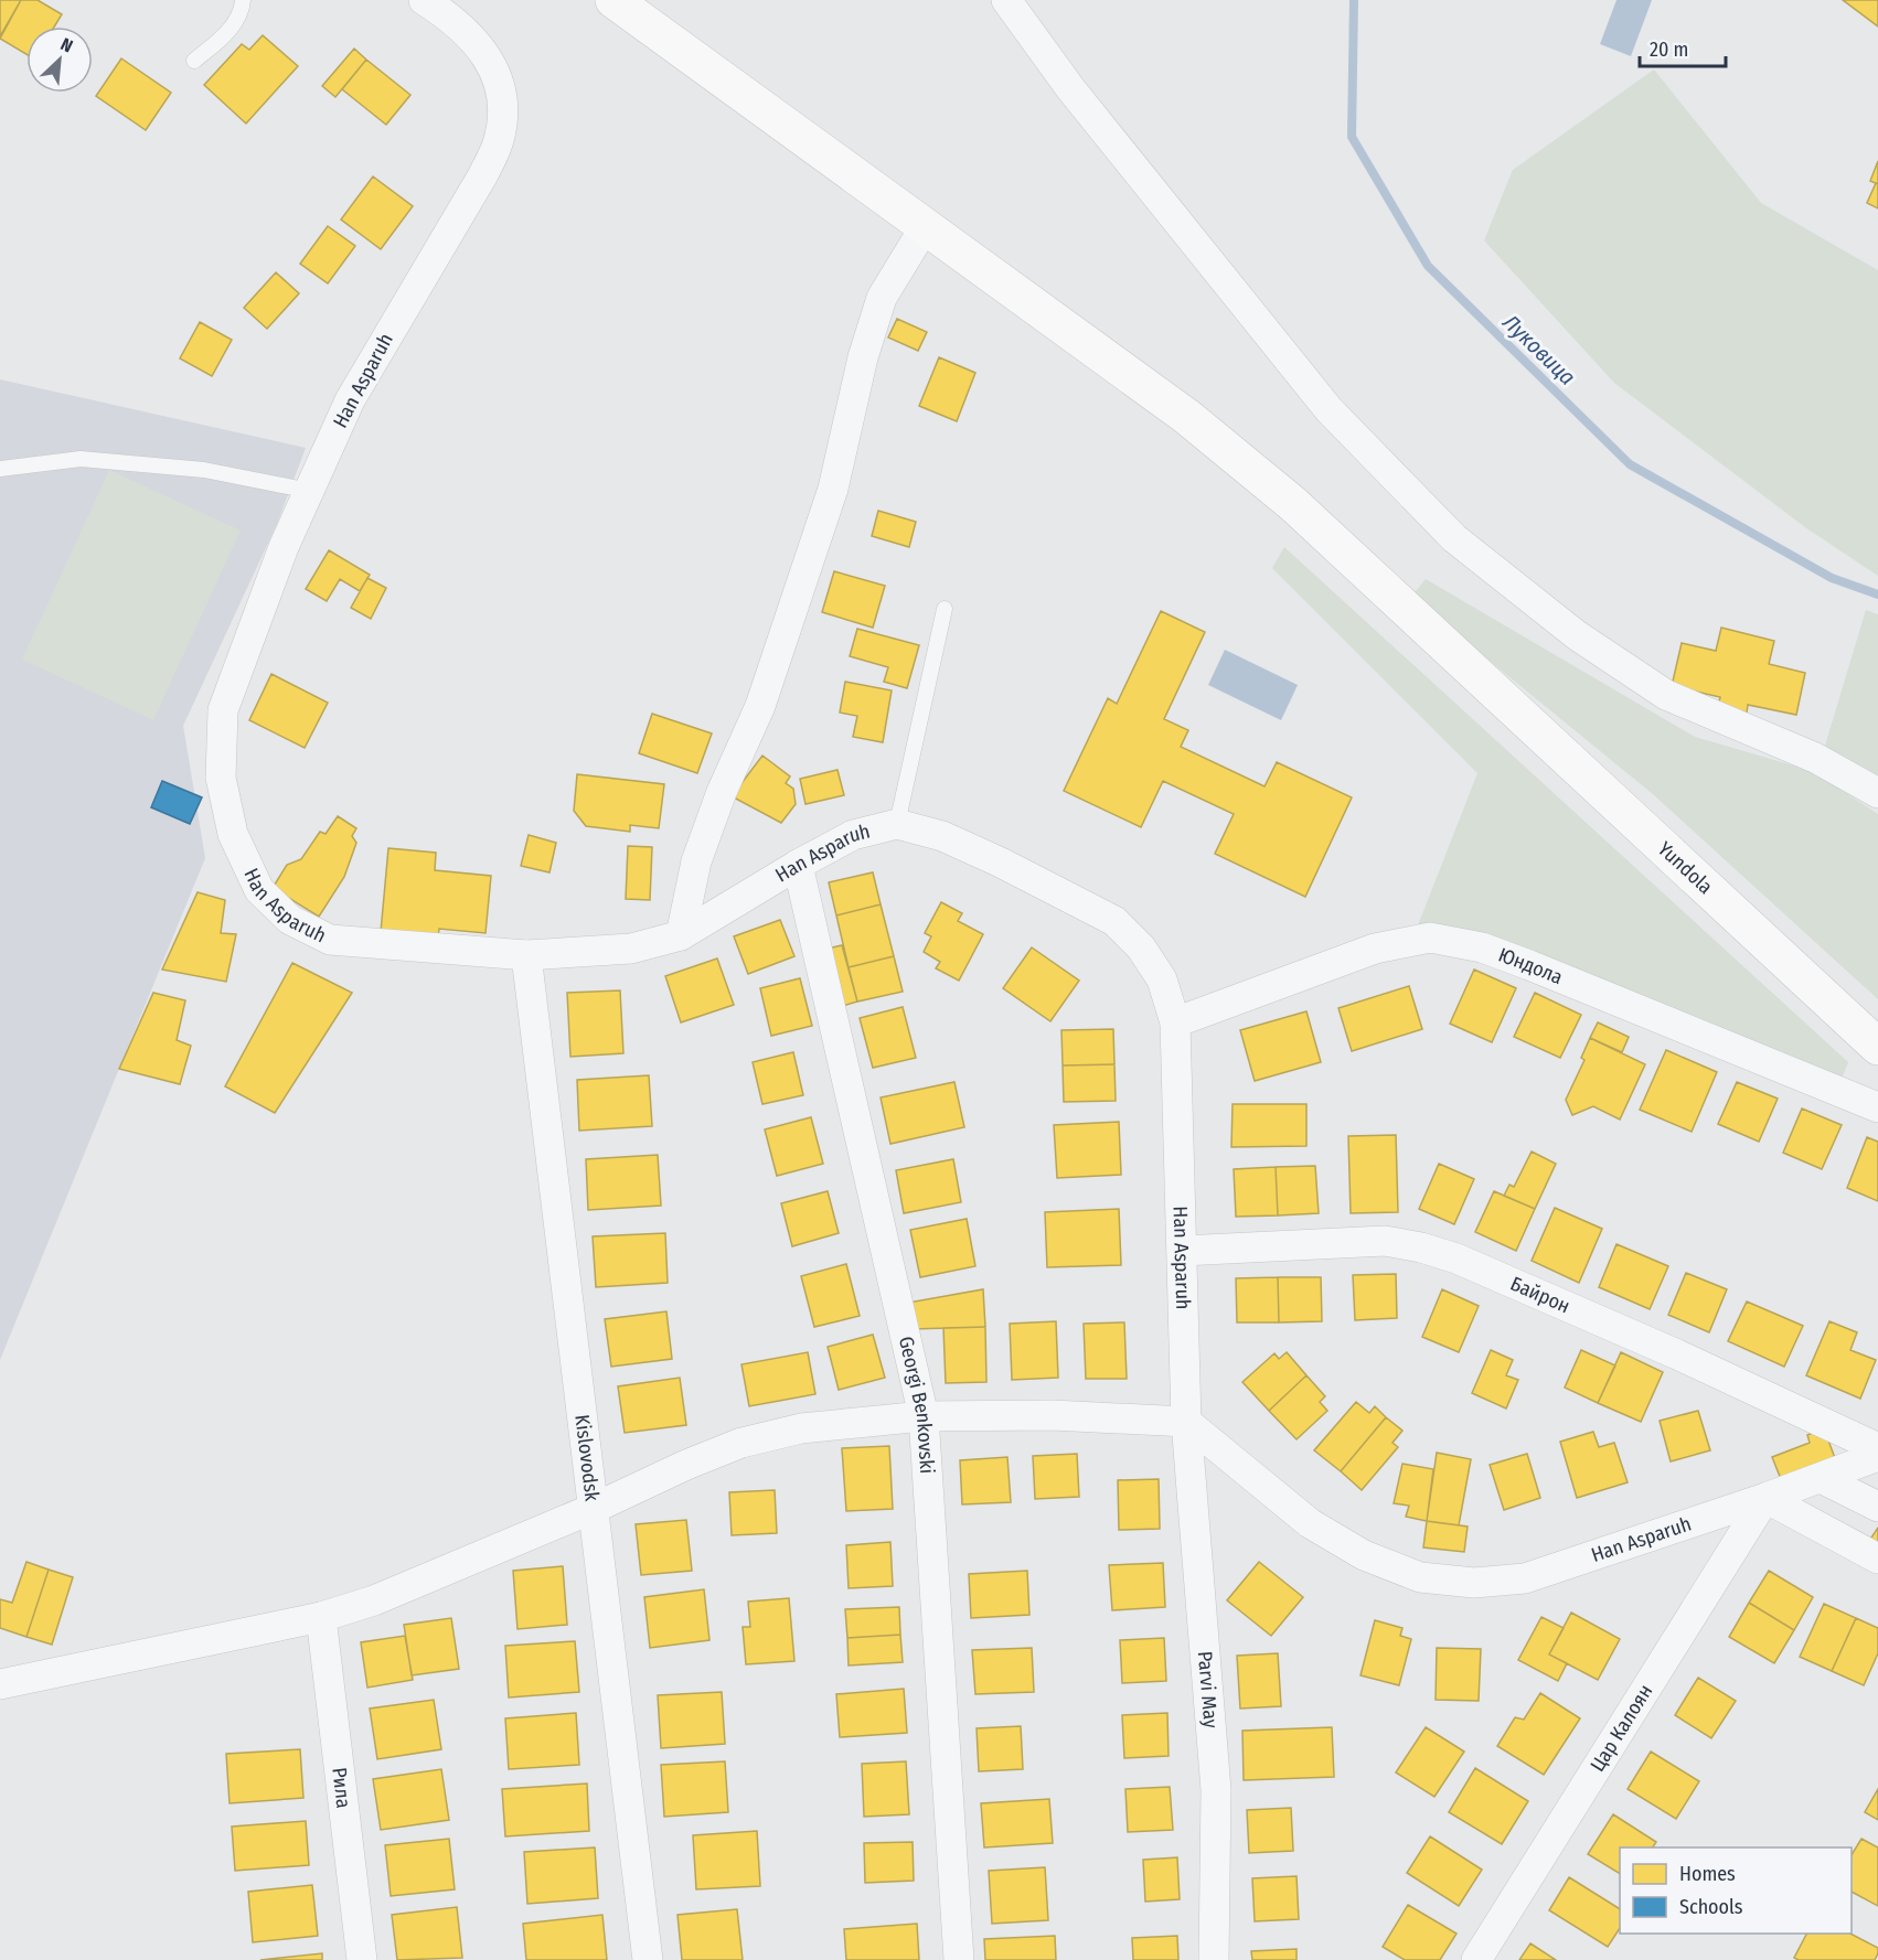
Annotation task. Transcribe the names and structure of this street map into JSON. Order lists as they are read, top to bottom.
{
  "streets": {
    "main road": ["Yundola"],
    "street": [
      "Han Asparuh",
      "Юндола",
      "Байрон",
      "Georgi Benkovski",
      "Kislovodsk",
      "Parvi May",
      "Цар Калоян",
      "Рила"
    ]
  },
  "crossings": [
    ["Han Asparuh", "Юндола"],
    ["Han Asparuh", "Байрон"],
    ["Han Asparuh", "Georgi Benkovski"],
    ["Han Asparuh", "Kislovodsk"],
    ["Han Asparuh", "Parvi May"],
    ["Han Asparuh", "Цар Калоян"]
  ],
  "water": ["Луковица"],
  "legend": ["Homes", "Schools"],
  "scale_bar": "20 m",
  "north": "top right"
}
